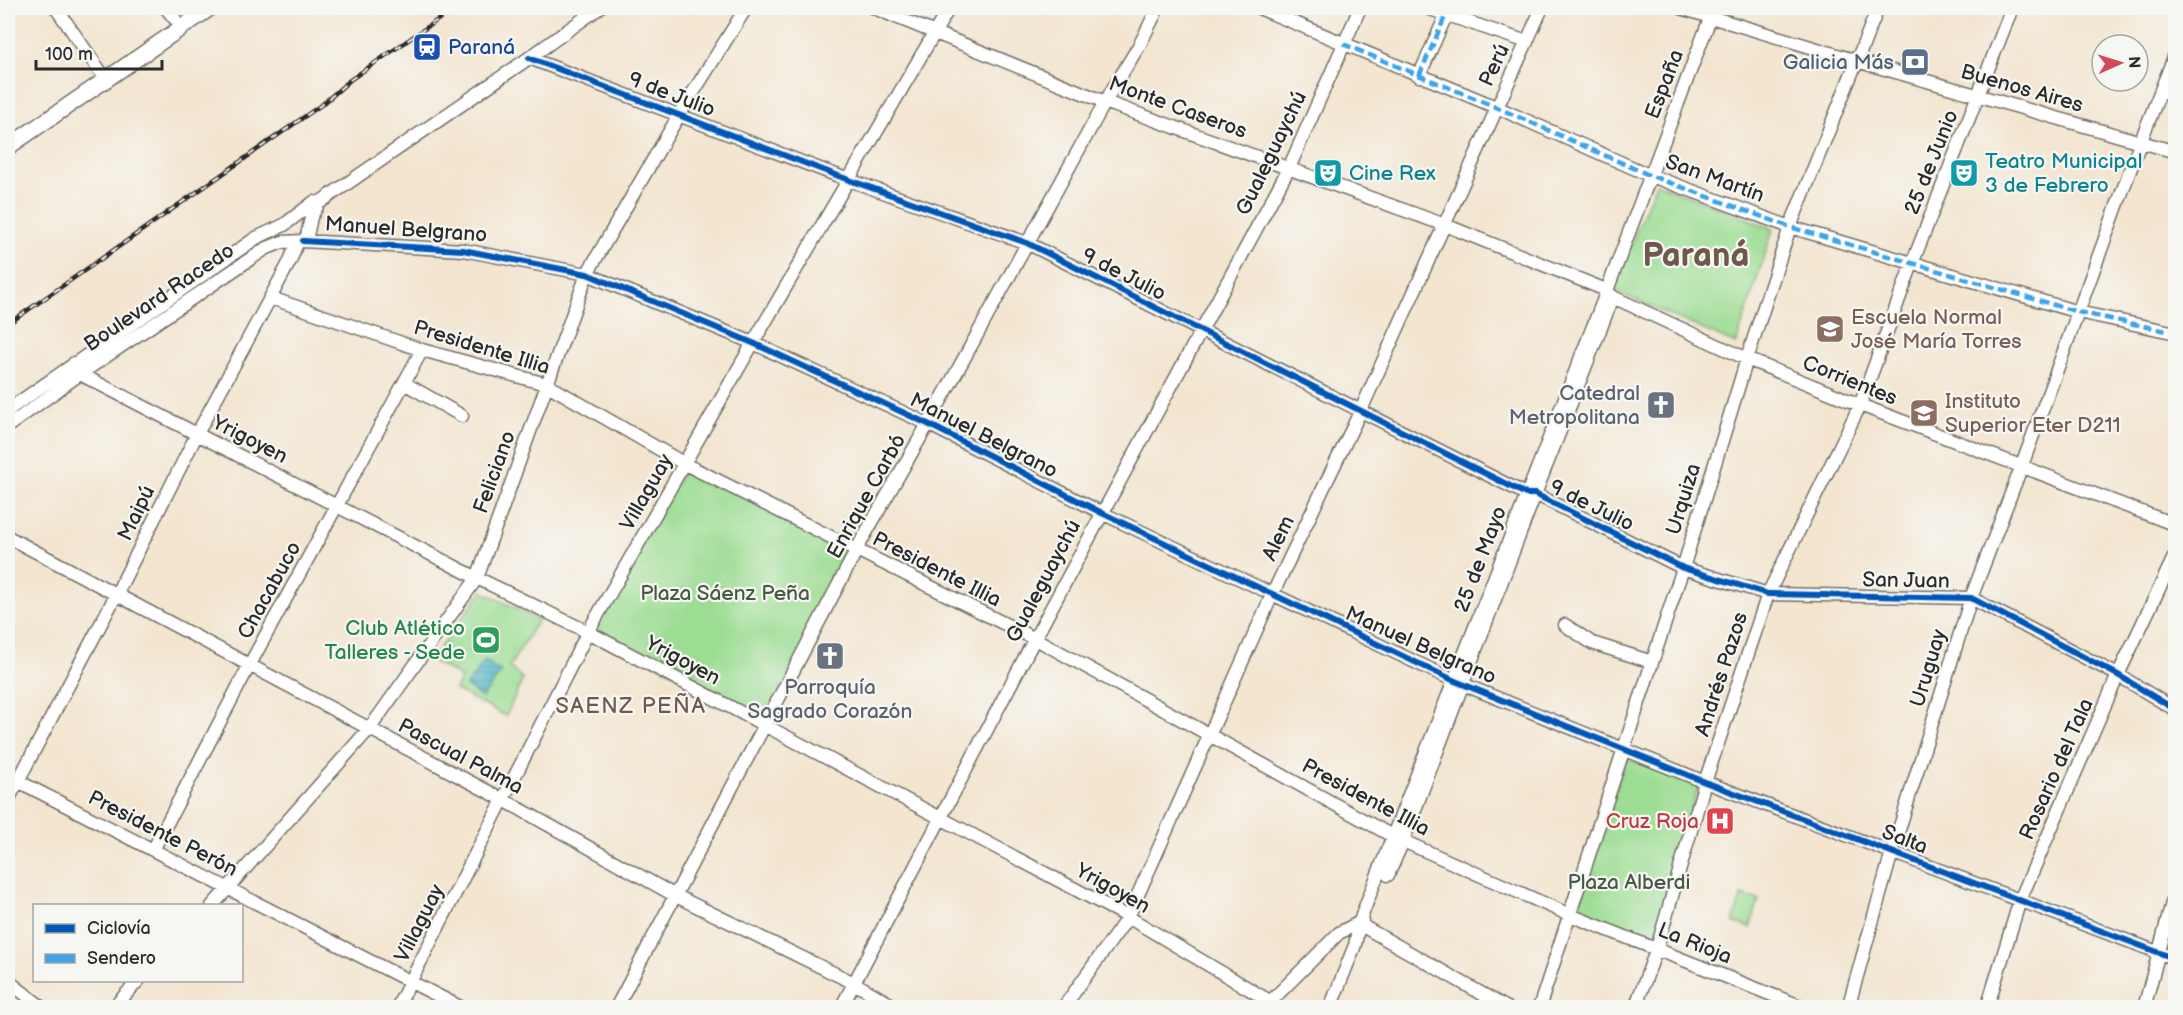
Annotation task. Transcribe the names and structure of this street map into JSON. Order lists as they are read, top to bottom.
{
  "streets": {
    "street": [
      "Perú",
      "España",
      "Buenos Aires",
      "9 de Julio",
      "Monte Caseros",
      "Gualeguaychú",
      "25 de Junio",
      "San Martín",
      "Manuel Belgrano",
      "Boulevard Racedo",
      "Presidente Illia",
      "Corrientes",
      "Yrigoyen",
      "Feliciano",
      "Villaguay",
      "Enrique Carbó",
      "Urquiza",
      "Maipú",
      "Alem",
      "25 de Mayo",
      "San Juan",
      "Chacabuco",
      "Uruguay",
      "Andrés Pazos",
      "Pascual Palma",
      "Rosario del Tala",
      "Presidente Perón",
      "Salta",
      "La Rioja"
    ]
  },
  "crossings": [
    ["Perú", "San Martín"],
    ["Perú", "Alem"],
    ["España", "Buenos Aires"],
    ["España", "San Martín"],
    ["España", "25 de Mayo"],
    ["Buenos Aires", "25 de Junio"],
    ["Buenos Aires", "Urquiza"],
    ["Buenos Aires", "Uruguay"],
    ["9 de Julio", "Gualeguaychú"],
    ["9 de Julio", "Boulevard Racedo"],
    ["9 de Julio", "Feliciano"],
    ["9 de Julio", "Villaguay"],
    ["9 de Julio", "Enrique Carbó"],
    ["9 de Julio", "Urquiza"],
    ["9 de Julio", "Alem"],
    ["9 de Julio", "25 de Mayo"],
    ["9 de Julio", "San Juan"],
    ["Monte Caseros", "Gualeguaychú"],
    ["Monte Caseros", "Corrientes"],
    ["Monte Caseros", "Villaguay"],
    ["Monte Caseros", "Enrique Carbó"],
    ["Monte Caseros", "Alem"],
    ["Monte Caseros", "25 de Mayo"],
    ["Gualeguaychú", "San Martín"],
    ["Gualeguaychú", "Manuel Belgrano"],
    ["Gualeguaychú", "Presidente Illia"],
    ["Gualeguaychú", "Yrigoyen"],
    ["Gualeguaychú", "Pascual Palma"],
    ["25 de Junio", "San Martín"],
    ["25 de Junio", "Andrés Pazos"],
    ["San Martín", "Urquiza"],
    ["San Martín", "Alem"],
    ["San Martín", "25 de Mayo"],
    ["San Martín", "Uruguay"],
    ["San Martín", "Andrés Pazos"],
    ["Manuel Belgrano", "Boulevard Racedo"],
    ["Manuel Belgrano", "Feliciano"],
    ["Manuel Belgrano", "Villaguay"],
    ["Manuel Belgrano", "Enrique Carbó"],
    ["Manuel Belgrano", "Urquiza"],
    ["Manuel Belgrano", "Maipú"],
    ["Manuel Belgrano", "Alem"],
    ["Manuel Belgrano", "25 de Mayo"],
    ["Manuel Belgrano", "Salta"],
    ["Boulevard Racedo", "Yrigoyen"],
    ["Boulevard Racedo", "Maipú"],
    ["Presidente Illia", "Feliciano"],
    ["Presidente Illia", "Villaguay"],
    ["Presidente Illia", "Enrique Carbó"],
    ["Presidente Illia", "Urquiza"],
    ["Presidente Illia", "Maipú"],
    ["Presidente Illia", "Alem"],
    ["Presidente Illia", "25 de Mayo"],
    ["Presidente Illia", "Chacabuco"],
    ["Presidente Illia", "La Rioja"],
    ["Corrientes", "Urquiza"],
    ["Corrientes", "25 de Mayo"],
    ["Corrientes", "Uruguay"],
    ["Corrientes", "Andrés Pazos"],
    ["Yrigoyen", "Feliciano"],
    ["Yrigoyen", "Villaguay"],
    ["Yrigoyen", "Enrique Carbó"],
    ["Yrigoyen", "Maipú"],
    ["Yrigoyen", "Alem"],
    ["Yrigoyen", "Chacabuco"],
    ["Feliciano", "Pascual Palma"],
    ["Feliciano", "Presidente Perón"],
    ["Villaguay", "Pascual Palma"],
    ["Villaguay", "Presidente Perón"],
    ["Enrique Carbó", "Pascual Palma"],
    ["Urquiza", "San Juan"],
    ["Urquiza", "Salta"],
    ["Urquiza", "La Rioja"],
    ["Maipú", "Pascual Palma"],
    ["Maipú", "Presidente Perón"],
    ["San Juan", "Uruguay"],
    ["San Juan", "Andrés Pazos"],
    ["San Juan", "Rosario del Tala"],
    ["Chacabuco", "Pascual Palma"],
    ["Chacabuco", "Presidente Perón"],
    ["Uruguay", "Salta"],
    ["Andrés Pazos", "Salta"],
    ["Andrés Pazos", "La Rioja"],
    ["Rosario del Tala", "Salta"]
  ],
  "districts": ["Paraná", "SAENZ PEÑA"],
  "parks": ["Plaza Sáenz Peña", "Plaza Alberdi"],
  "places": {
    "station": ["Paraná"],
    "bank": ["Galicia Más"],
    "theatre": ["Cine Rex", "Teatro Municipal 3 de Febrero"],
    "school or university": ["Escuela Normal José María Torres", "Instituto Superior Eter D211"],
    "church": ["Catedral Metropolitana", "Parroquía Sagrado Corazón"],
    "sports": ["Club Atlético Talleres - Sede"],
    "hospital": ["Cruz Roja"]
  },
  "legend": ["Ciclovía", "Sendero"],
  "scale_bar": "100 m",
  "north": "right"
}
